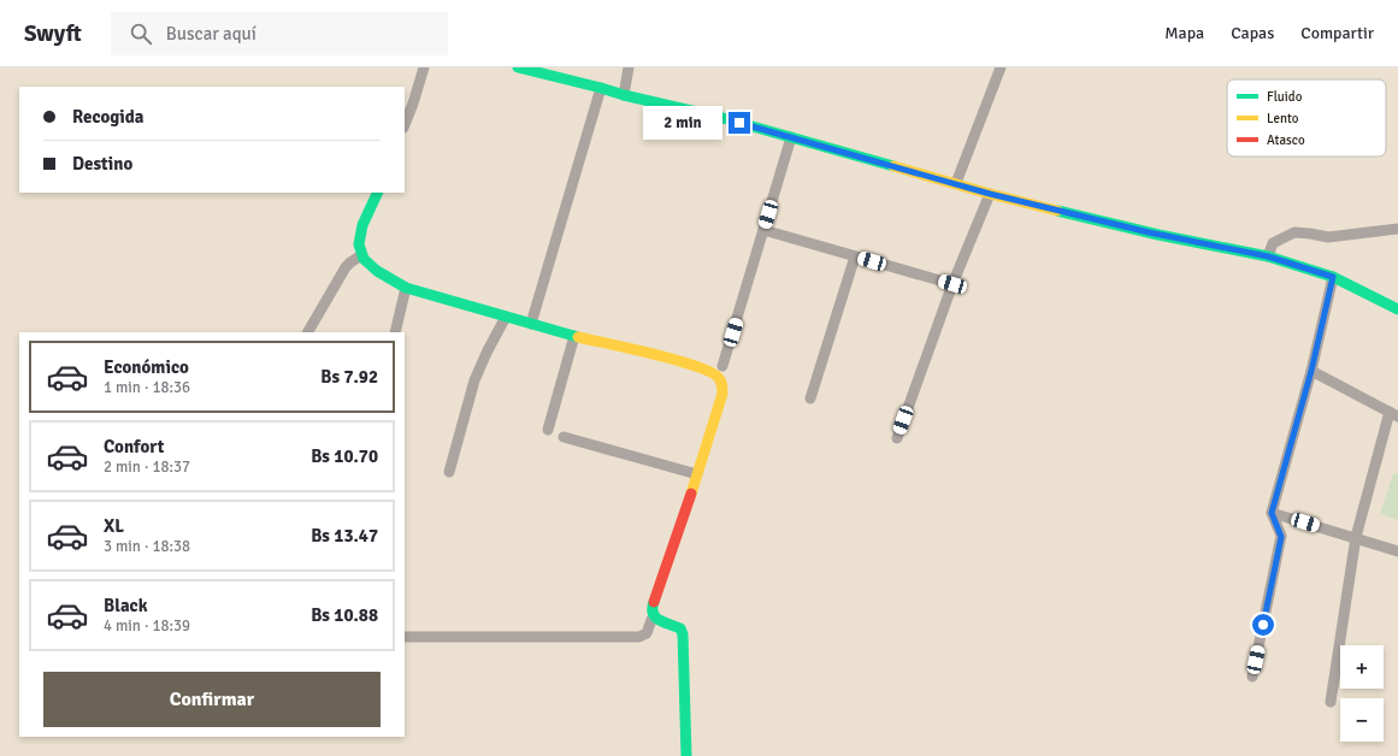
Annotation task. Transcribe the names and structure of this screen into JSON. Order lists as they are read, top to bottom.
{
  "legend": ["Fluido", "Lento", "Atasco"],
  "page": {
    "header": "Swyft",
    "search": "Buscar aquí",
    "nav": ["Mapa", "Capas", "Compartir"],
    "banner": ["Recogida", "Destino"],
    "bubble": "2 min",
    "list": [
      {
        "name": "Económico",
        "note": "1 min · 18:36",
        "value": "Bs 7.92"
      },
      {
        "name": "Confort",
        "note": "2 min · 18:37",
        "value": "Bs 10.70"
      },
      {
        "name": "XL",
        "note": "3 min · 18:38",
        "value": "Bs 13.47"
      },
      {
        "name": "Black",
        "note": "4 min · 18:39",
        "value": "Bs 10.88"
      }
    ],
    "map_buttons": ["+", "−"],
    "buttons": "Confirmar"
  }
}
